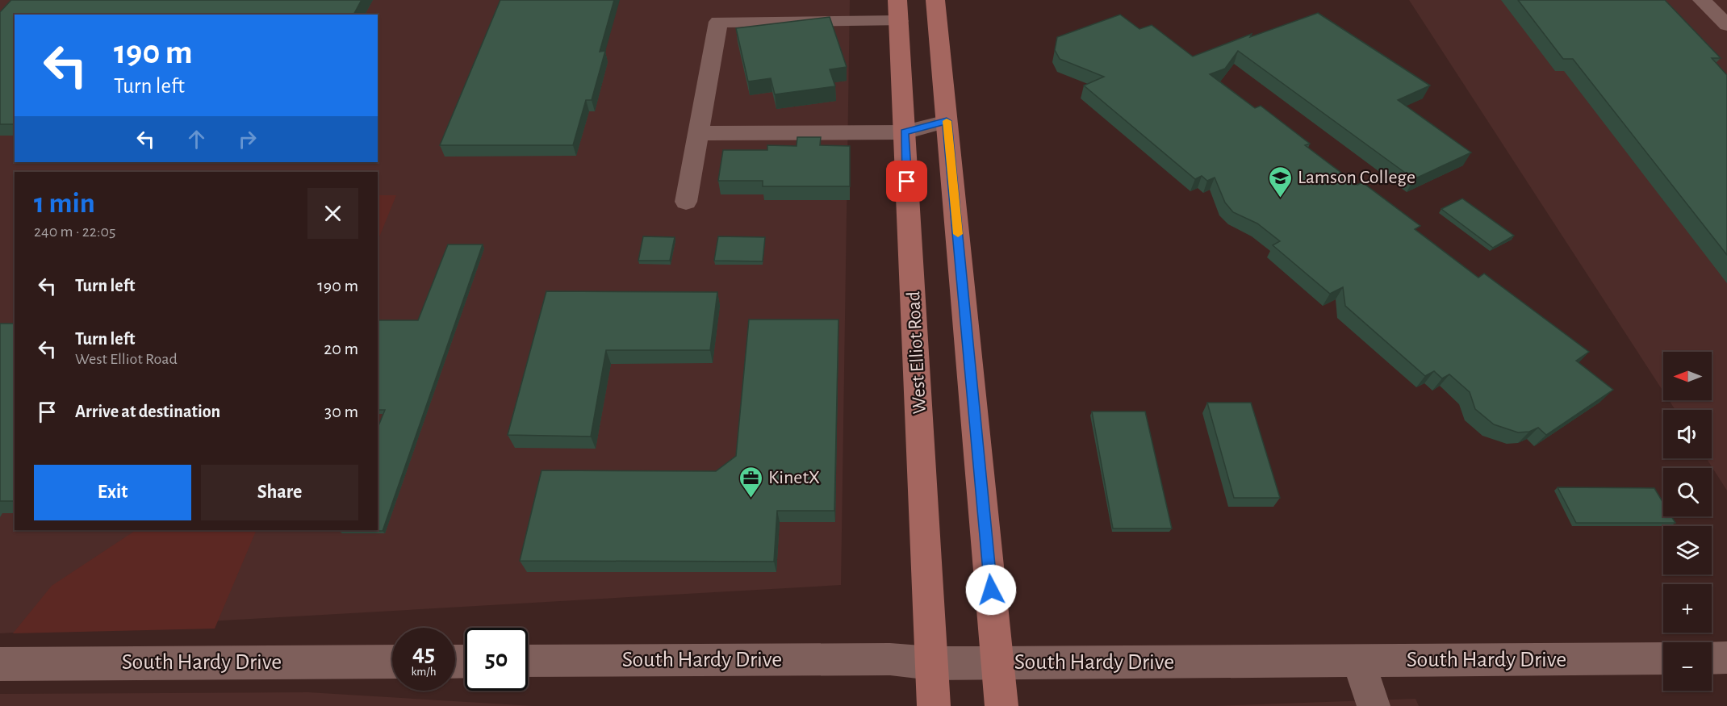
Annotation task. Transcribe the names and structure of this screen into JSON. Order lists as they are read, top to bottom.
{
  "streets": {
    "main road": ["West Elliot Road"],
    "street": ["South Hardy Drive"]
  },
  "crossings": [
    ["West Elliot Road", "South Hardy Drive"]
  ],
  "places": {
    "school or university": ["Lamson College"],
    "office": ["KinetX"]
  },
  "north": "left",
  "page": {
    "turn": ["190 m", "Turn left"],
    "heading": ["1 min", "240 m · 22:05"],
    "list": [
      {
        "name": "Turn left",
        "value": "190 m"
      },
      {
        "name": "Turn left",
        "note": "West Elliot Road",
        "value": "20 m"
      },
      {
        "name": "Arrive at destination",
        "value": "30 m"
      }
    ],
    "map_buttons": ["+", "−"],
    "buttons": ["Exit", "Share"],
    "speed": "45 km/h",
    "limit": "50"
  }
}
